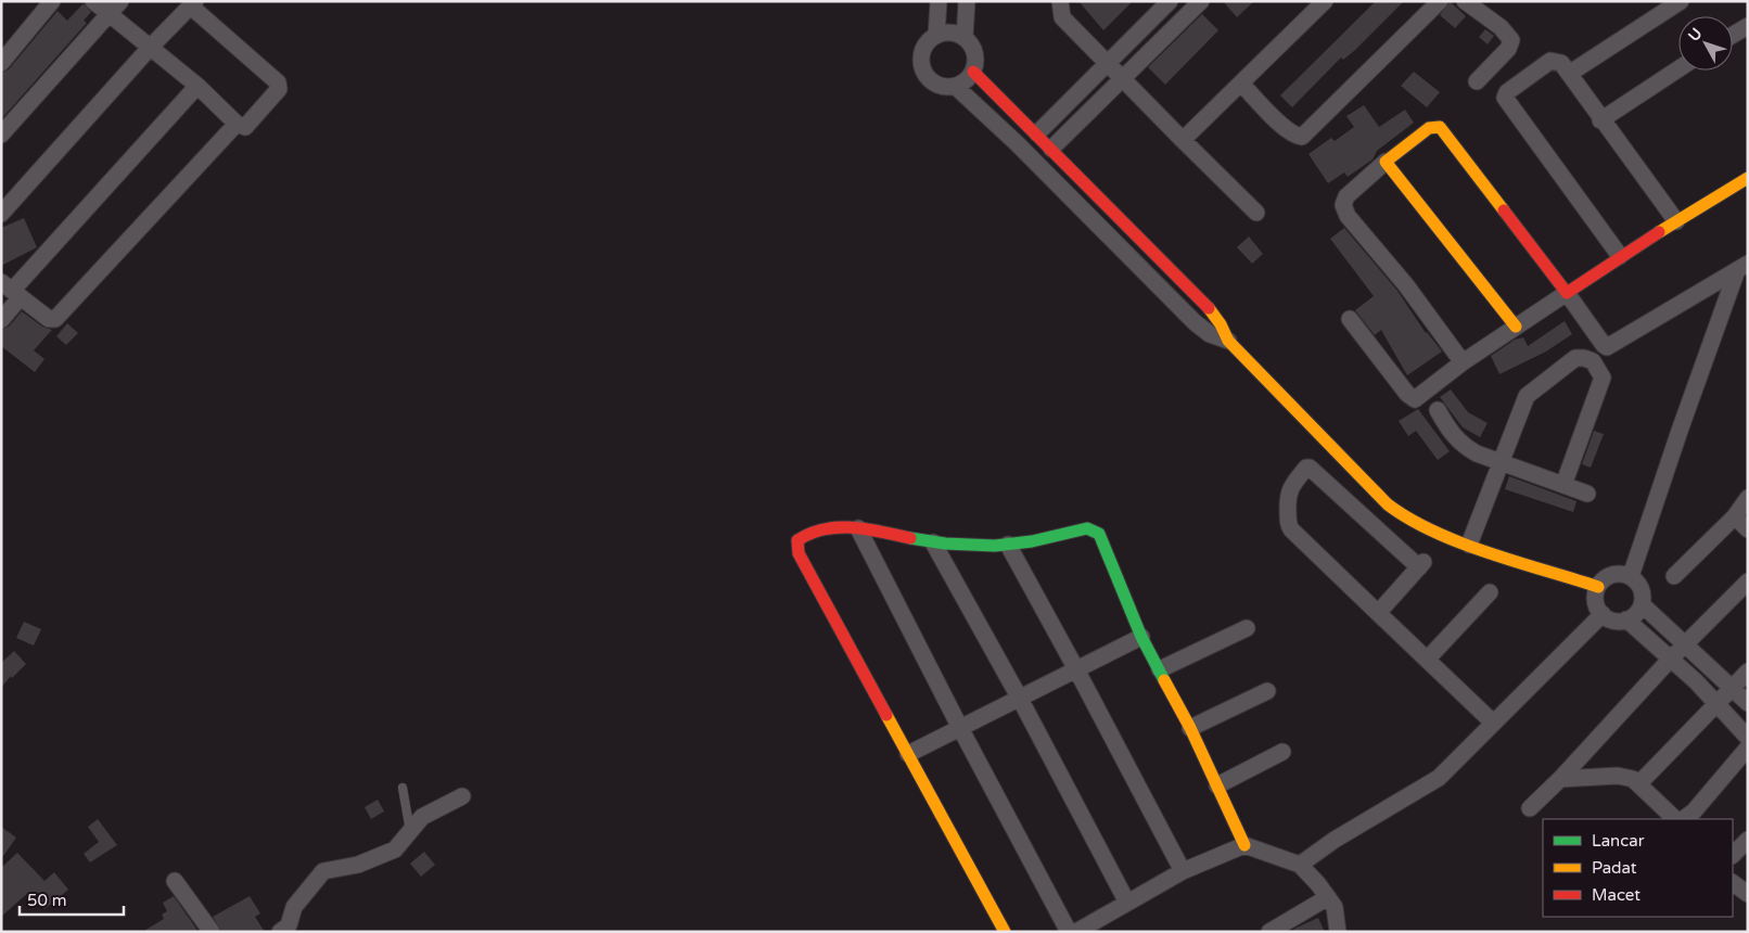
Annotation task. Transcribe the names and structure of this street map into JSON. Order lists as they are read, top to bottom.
{
  "legend": ["Lancar", "Padat", "Macet"],
  "scale_bar": "50 m",
  "north": "top left"
}
